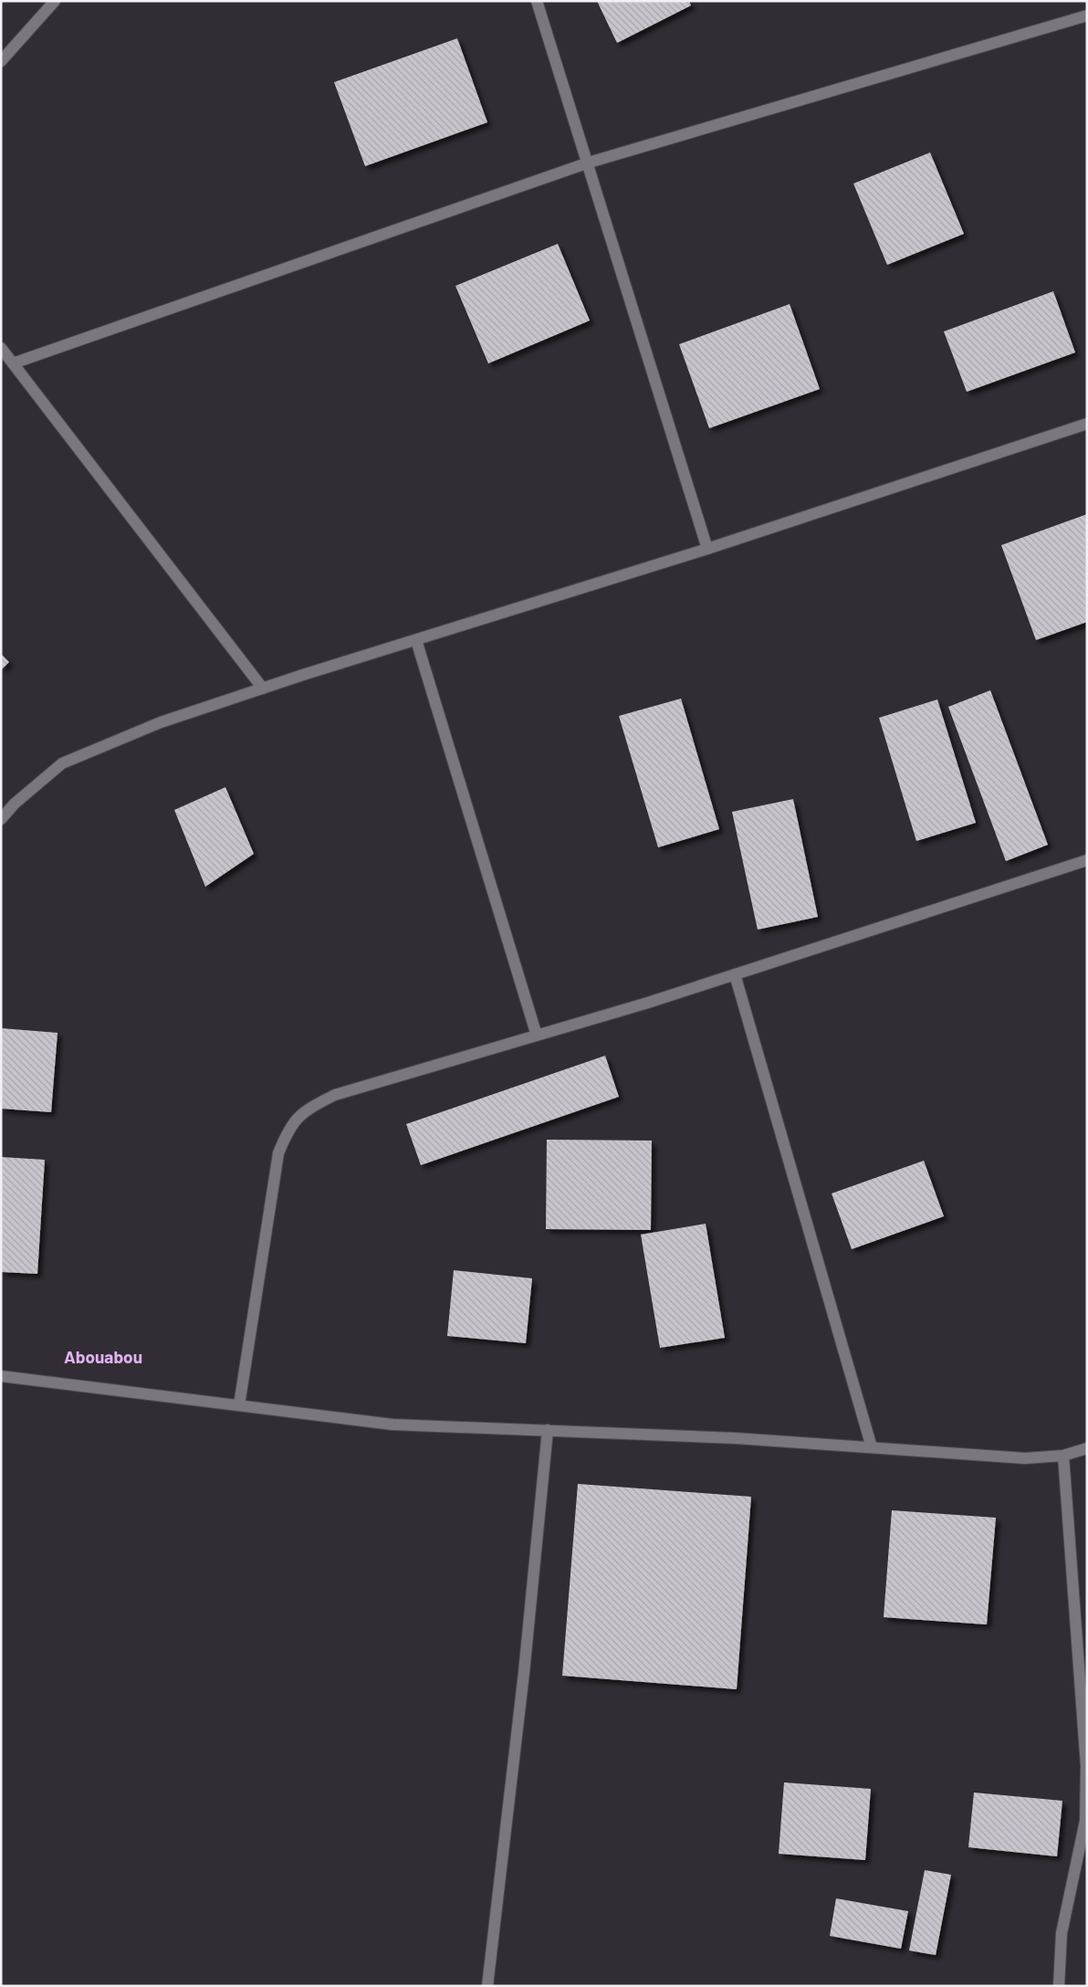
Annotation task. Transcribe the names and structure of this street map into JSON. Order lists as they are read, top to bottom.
{
  "districts": ["Abouabou"]
}
